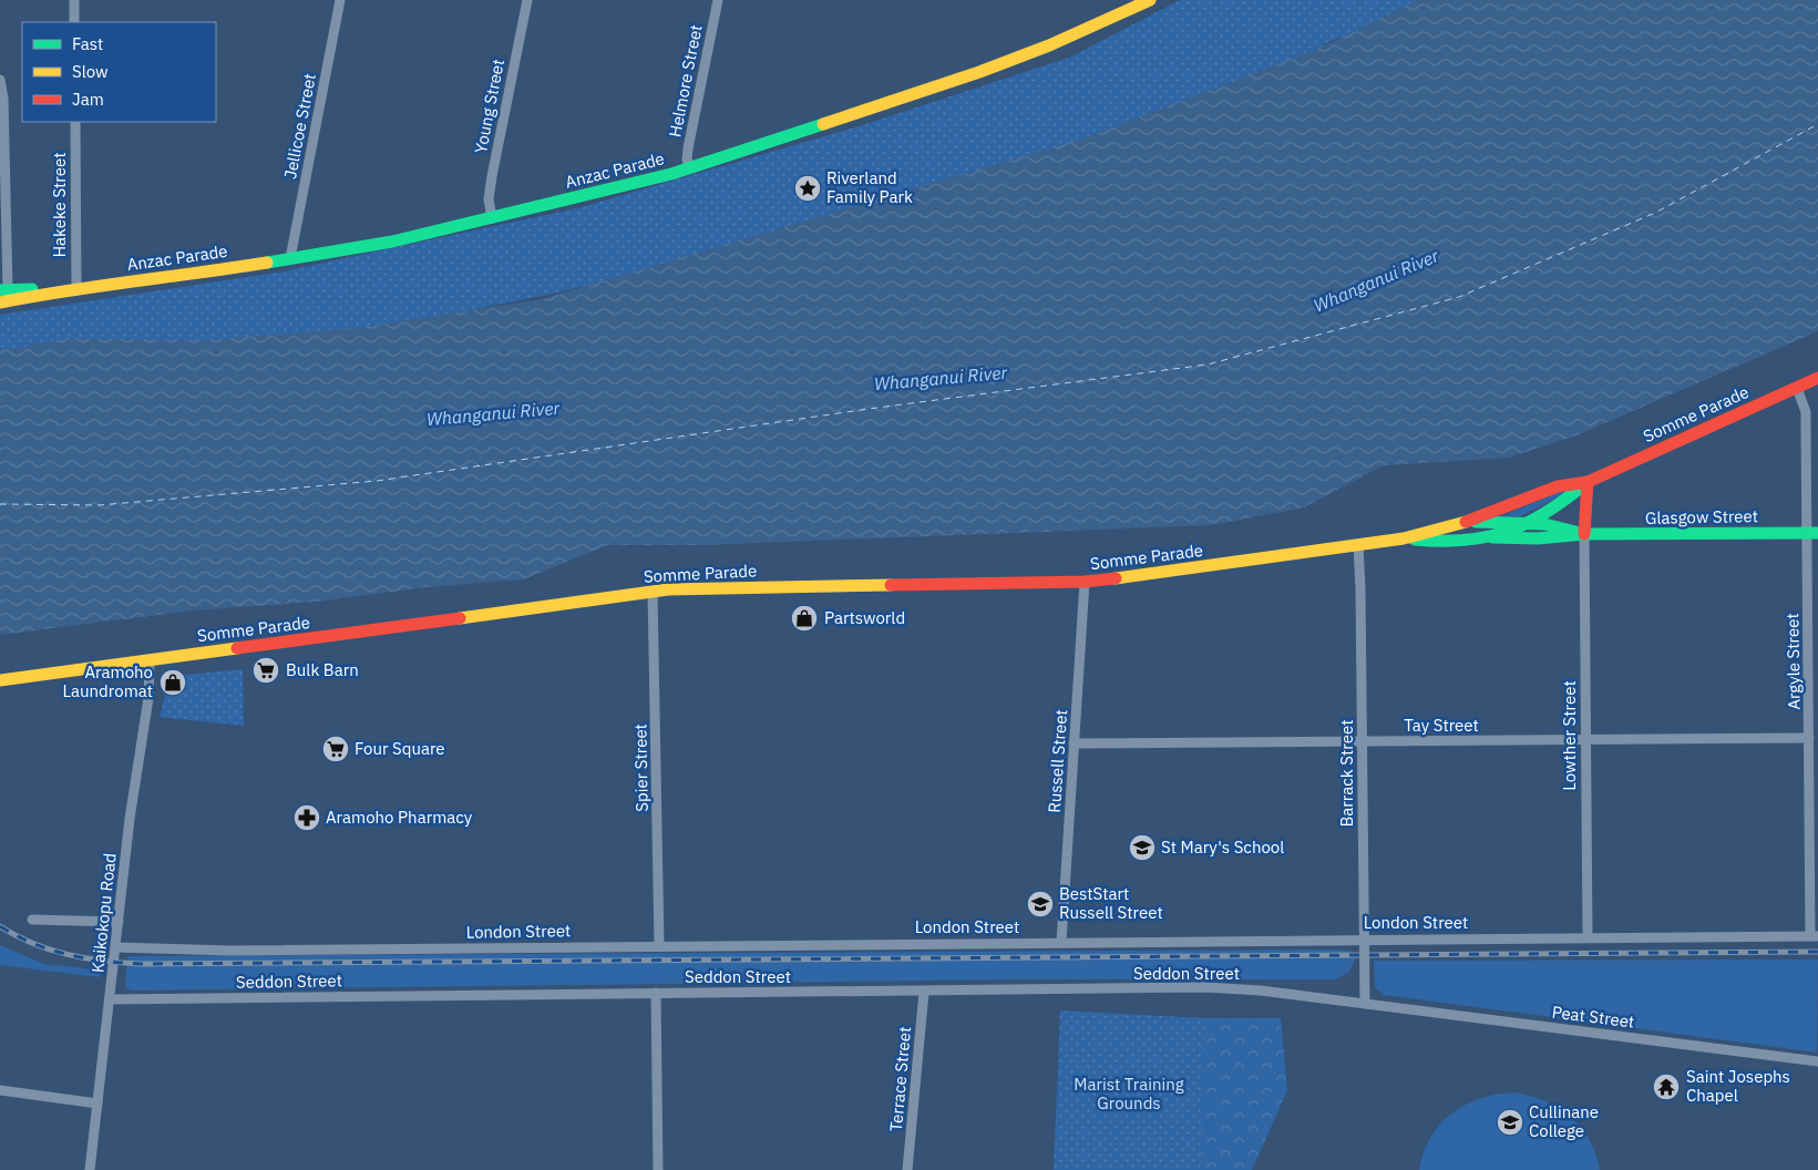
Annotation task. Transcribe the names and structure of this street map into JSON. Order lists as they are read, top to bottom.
{
  "streets": {
    "main road": ["Anzac Parade", "Somme Parade", "Glasgow Street"],
    "street": [
      "Helmore Street",
      "Young Street",
      "Jellicoe Street",
      "Hakeke Street",
      "Argyle Street",
      "Tay Street",
      "Lowther Street",
      "Russell Street",
      "Spier Street",
      "Barrack Street",
      "Kaikokopu Road",
      "London Street",
      "Seddon Street",
      "Peat Street",
      "Terrace Street"
    ]
  },
  "crossings": [
    ["Helmore Street", "Anzac Parade"],
    ["Young Street", "Anzac Parade"],
    ["Jellicoe Street", "Anzac Parade"],
    ["Anzac Parade", "Hakeke Street"],
    ["Somme Parade", "Glasgow Street"],
    ["Somme Parade", "Argyle Street"],
    ["Somme Parade", "Russell Street"],
    ["Somme Parade", "Spier Street"],
    ["Somme Parade", "Barrack Street"],
    ["Somme Parade", "Kaikokopu Road"],
    ["Glasgow Street", "Argyle Street"],
    ["Glasgow Street", "Lowther Street"],
    ["Argyle Street", "Tay Street"],
    ["Argyle Street", "London Street"],
    ["Tay Street", "Lowther Street"],
    ["Tay Street", "Russell Street"],
    ["Tay Street", "Barrack Street"],
    ["Lowther Street", "London Street"],
    ["Russell Street", "London Street"],
    ["Spier Street", "London Street"],
    ["Barrack Street", "London Street"],
    ["Barrack Street", "Seddon Street"],
    ["Barrack Street", "Peat Street"],
    ["Kaikokopu Road", "London Street"],
    ["Kaikokopu Road", "Seddon Street"],
    ["Seddon Street", "Peat Street"],
    ["Seddon Street", "Terrace Street"]
  ],
  "water": ["Whanganui River"],
  "parks": ["Marist Training Grounds"],
  "places": {
    "place": ["Riverland Family Park"],
    "shop": ["Partsworld", "Aramoho Laundromat"],
    "supermarket": ["Bulk Barn", "Four Square"],
    "pharmacy": ["Aramoho Pharmacy"],
    "school or university": ["St Mary's School", "BestStart Russell Street", "Cullinane College"],
    "temple": ["Saint Josephs Chapel"]
  },
  "legend": ["Fast", "Slow", "Jam"]
}
